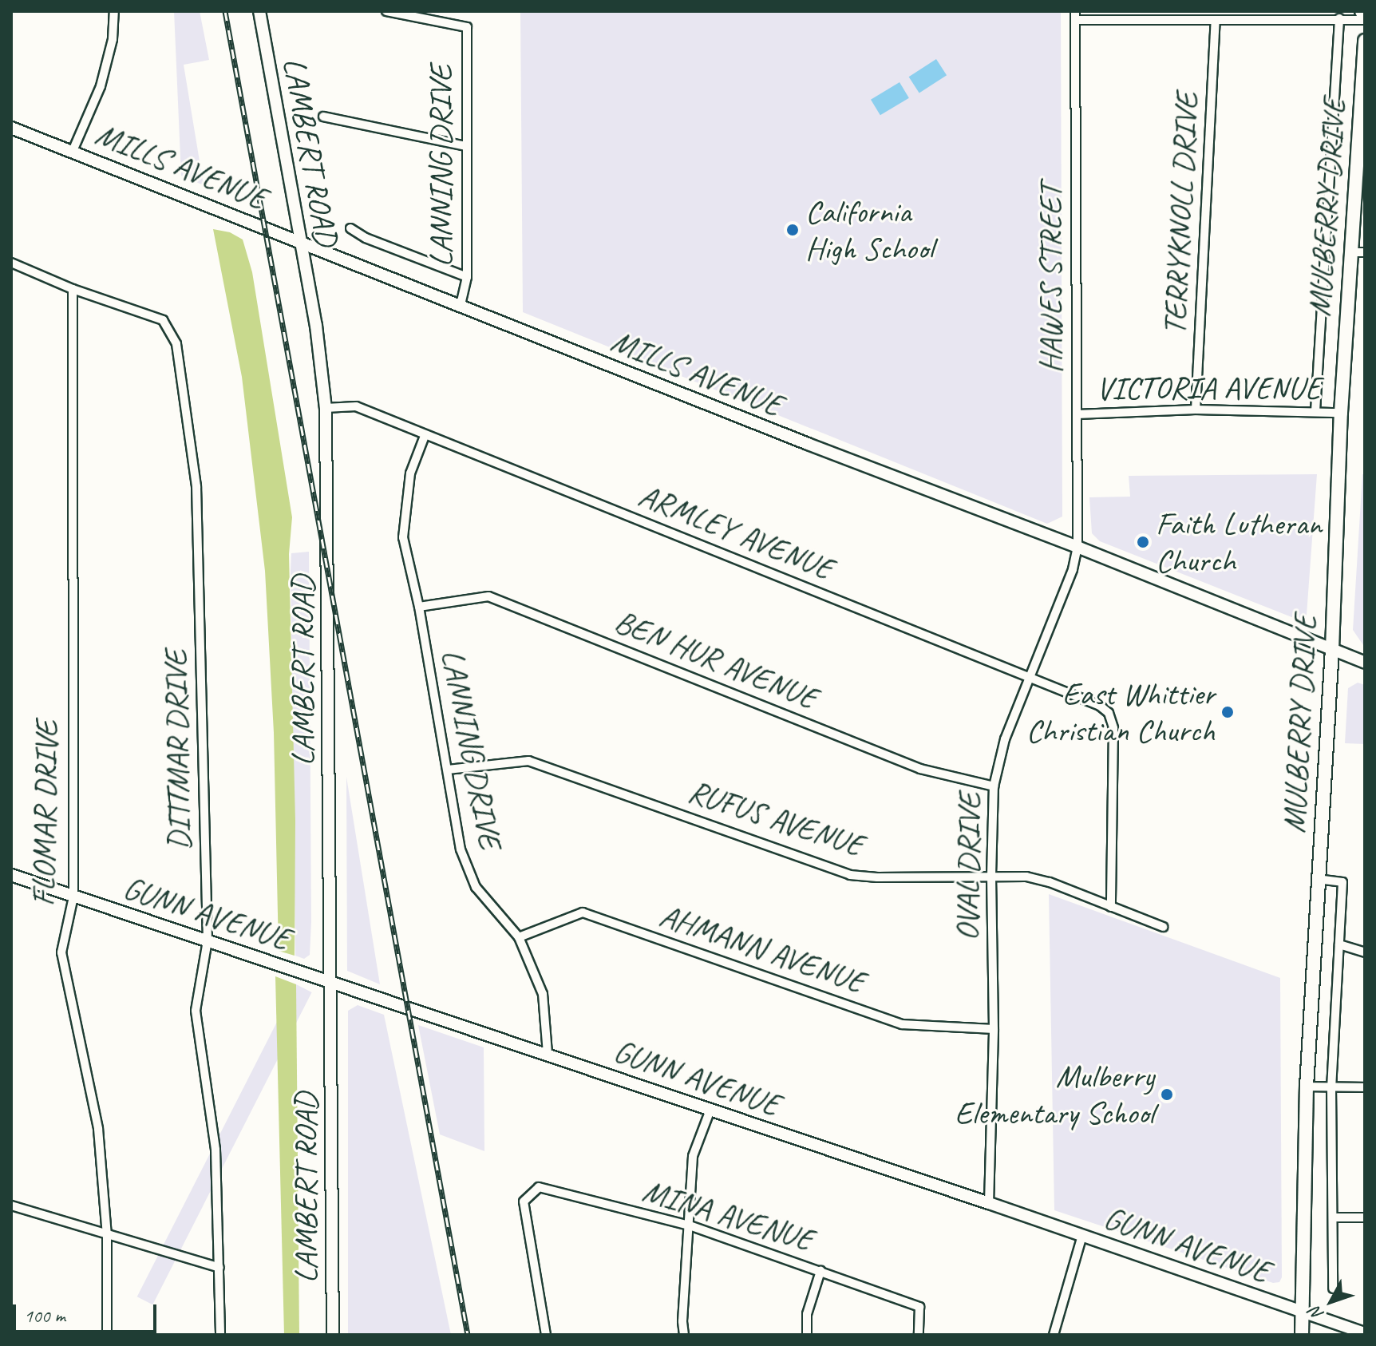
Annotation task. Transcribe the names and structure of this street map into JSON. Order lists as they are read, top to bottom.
{
  "streets": {
    "main road": [
      "LAMBERT ROAD",
      "MILLS AVENUE",
      "MULBERRY DRIVE",
      "GUNN AVENUE"
    ],
    "street": [
      "LANNING DRIVE",
      "TERRYKNOLL DRIVE",
      "HAWES STREET",
      "VICTORIA AVENUE",
      "ARMLEY AVENUE",
      "BEN HUR AVENUE",
      "DITTMAR DRIVE",
      "FLOMAR DRIVE",
      "RUFUS AVENUE",
      "OVAL DRIVE",
      "AHMANN AVENUE",
      "MINA AVENUE"
    ]
  },
  "crossings": [
    ["LAMBERT ROAD", "MILLS AVENUE"],
    ["LAMBERT ROAD", "ARMLEY AVENUE"],
    ["LAMBERT ROAD", "GUNN AVENUE"],
    ["MILLS AVENUE", "LANNING DRIVE"],
    ["MILLS AVENUE", "MULBERRY DRIVE"],
    ["MILLS AVENUE", "HAWES STREET"],
    ["MILLS AVENUE", "OVAL DRIVE"],
    ["LANNING DRIVE", "ARMLEY AVENUE"],
    ["LANNING DRIVE", "BEN HUR AVENUE"],
    ["LANNING DRIVE", "RUFUS AVENUE"],
    ["LANNING DRIVE", "GUNN AVENUE"],
    ["LANNING DRIVE", "AHMANN AVENUE"],
    ["MULBERRY DRIVE", "VICTORIA AVENUE"],
    ["MULBERRY DRIVE", "GUNN AVENUE"],
    ["TERRYKNOLL DRIVE", "VICTORIA AVENUE"],
    ["HAWES STREET", "VICTORIA AVENUE"],
    ["HAWES STREET", "OVAL DRIVE"],
    ["ARMLEY AVENUE", "RUFUS AVENUE"],
    ["ARMLEY AVENUE", "OVAL DRIVE"],
    ["BEN HUR AVENUE", "OVAL DRIVE"],
    ["DITTMAR DRIVE", "FLOMAR DRIVE"],
    ["DITTMAR DRIVE", "GUNN AVENUE"],
    ["FLOMAR DRIVE", "GUNN AVENUE"],
    ["RUFUS AVENUE", "OVAL DRIVE"],
    ["OVAL DRIVE", "GUNN AVENUE"],
    ["OVAL DRIVE", "AHMANN AVENUE"]
  ],
  "places": [
    "California High School",
    "Faith Lutheran Church",
    "East Whittier Christian Church",
    "Mulberry Elementary School"
  ],
  "scale_bar": "100 m",
  "north": "bottom left"
}
